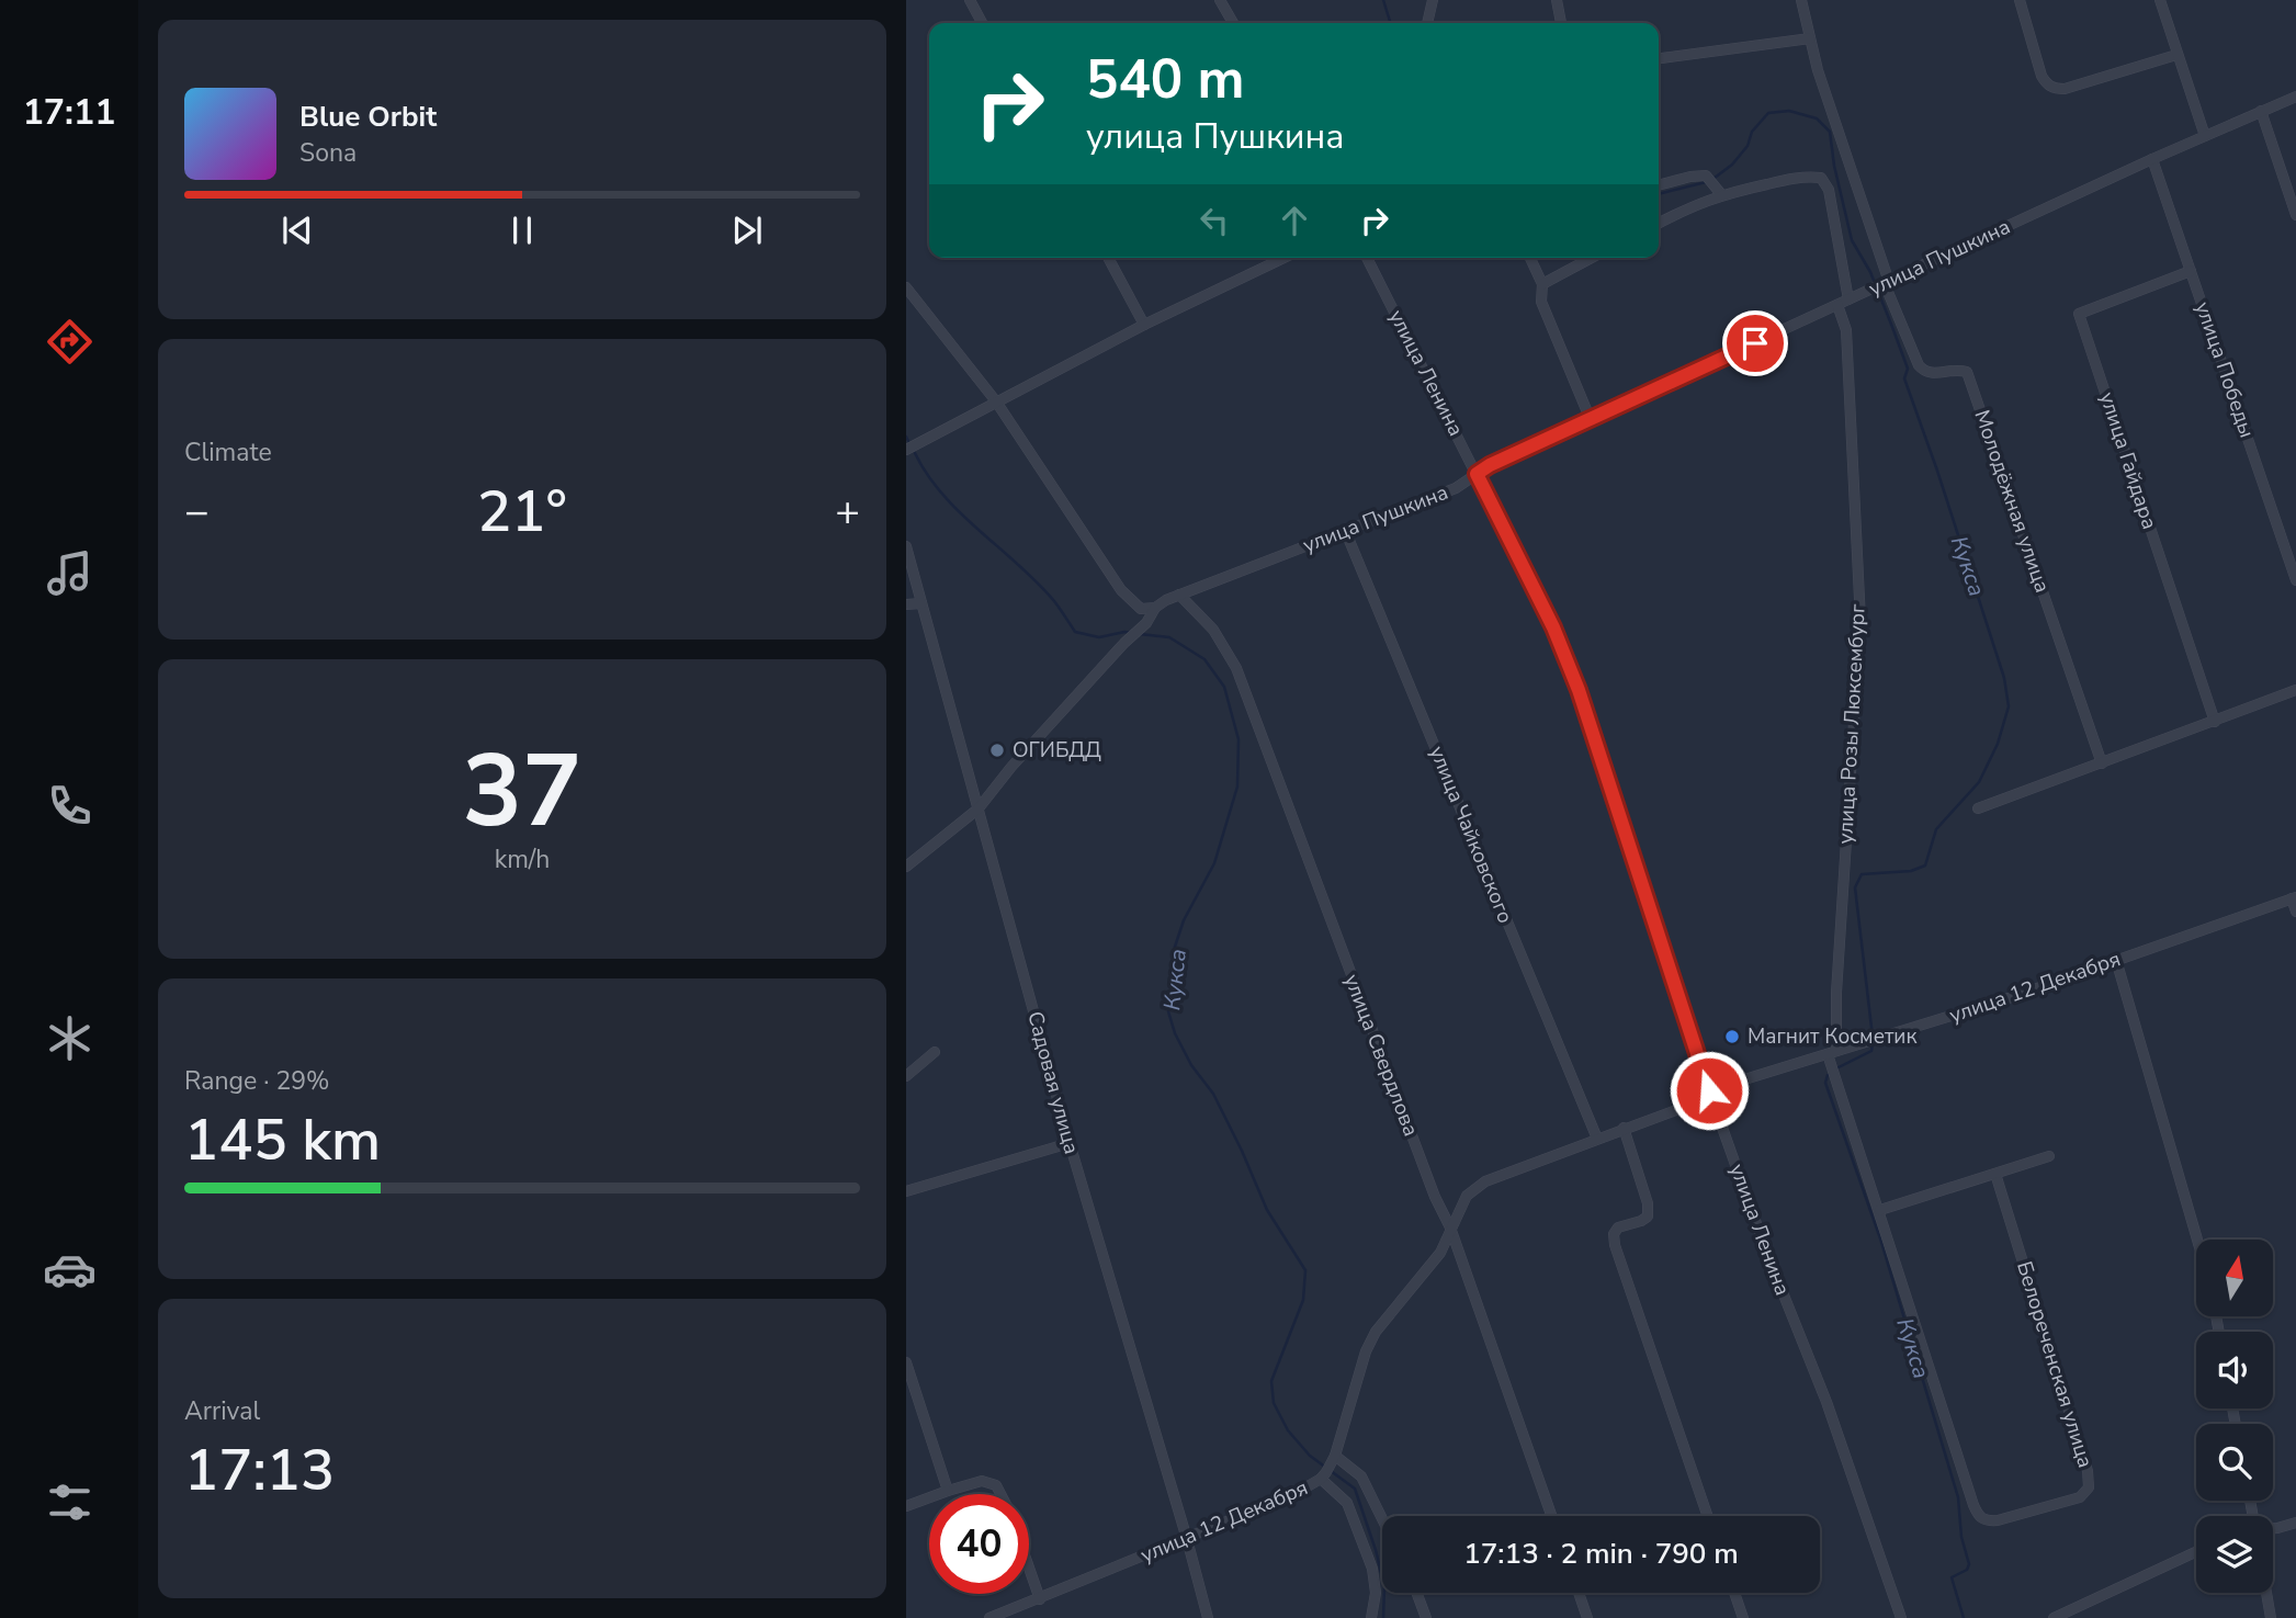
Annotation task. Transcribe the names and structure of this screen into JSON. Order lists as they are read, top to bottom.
{
  "streets": {
    "street": [
      "улица Пушкина",
      "улица Победы",
      "улица Ленина",
      "улица Гайдара",
      "Молодёжная улица",
      "улица Розы Люксембург",
      "улица Чайковского",
      "улица 12 Декабря",
      "улица Свердлова",
      "Садовая улица",
      "Белореченская улица"
    ]
  },
  "crossings": [
    ["улица Пушкина", "улица Победы"],
    ["улица Пушкина", "улица Ленина"],
    ["улица Пушкина", "Молодёжная улица"],
    ["улица Пушкина", "улица Розы Люксембург"],
    ["улица Пушкина", "улица Чайковского"],
    ["улица Пушкина", "улица Свердлова"],
    ["улица Победы", "улица Гайдара"],
    ["улица Ленина", "улица 12 Декабря"],
    ["улица Розы Люксембург", "улица 12 Декабря"],
    ["улица Розы Люксембург", "Белореченская улица"],
    ["улица Чайковского", "улица 12 Декабря"],
    ["улица 12 Декабря", "улица Свердлова"],
    ["улица 12 Декабря", "Садовая улица"],
    ["улица 12 Декабря", "Белореченская улица"]
  ],
  "water": ["Кукса"],
  "places": ["ОГИБДД", "Магнит Косметик"],
  "north": "top",
  "page": {
    "tabs": "17:11",
    "turn": ["540 m", "улица Пушкина"],
    "song": ["Blue Orbit", "Sona"],
    "tile": [
      "Climate",
      ["37", "km/h"],
      ["Range · 29%", "145 km"],
      ["Arrival", "17:13"]
    ],
    "heat": ["−", "21°", "+"],
    "limit": "40",
    "trip": "17:13 · 2 min · 790 m"
  }
}
